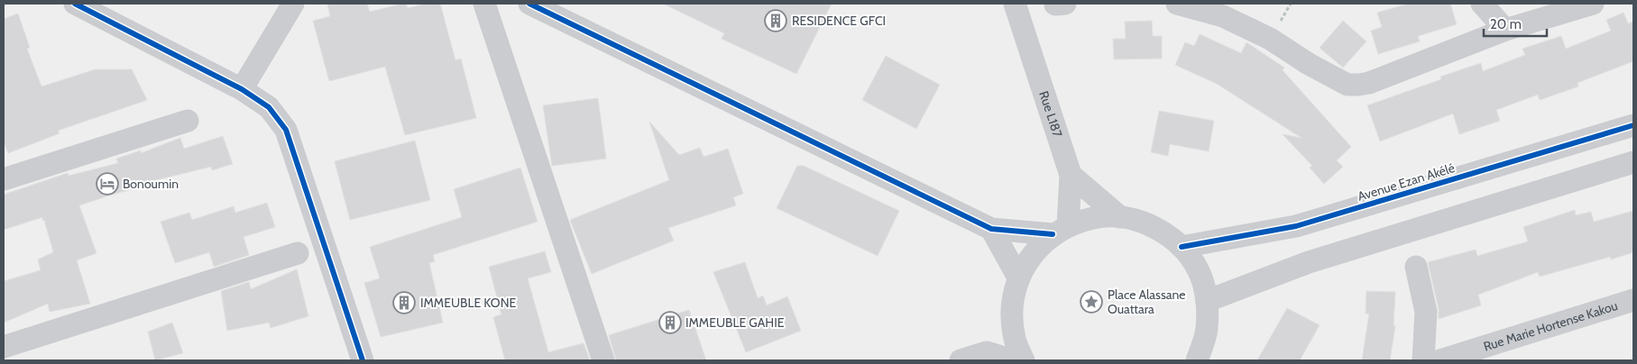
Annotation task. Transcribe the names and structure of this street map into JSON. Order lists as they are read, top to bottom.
{
  "streets": {
    "street": ["Rue L187", "Avenue Ezan Akélé", "Rue Marie Hortense Kakou"]
  },
  "places": {
    "building": ["RESIDENCE GFCI", "IMMEUBLE KONE", "IMMEUBLE GAHIE"],
    "hotel": ["Bonoumin"],
    "place": ["Place Alassane Ouattara"]
  },
  "scale_bar": "20 m"
}
